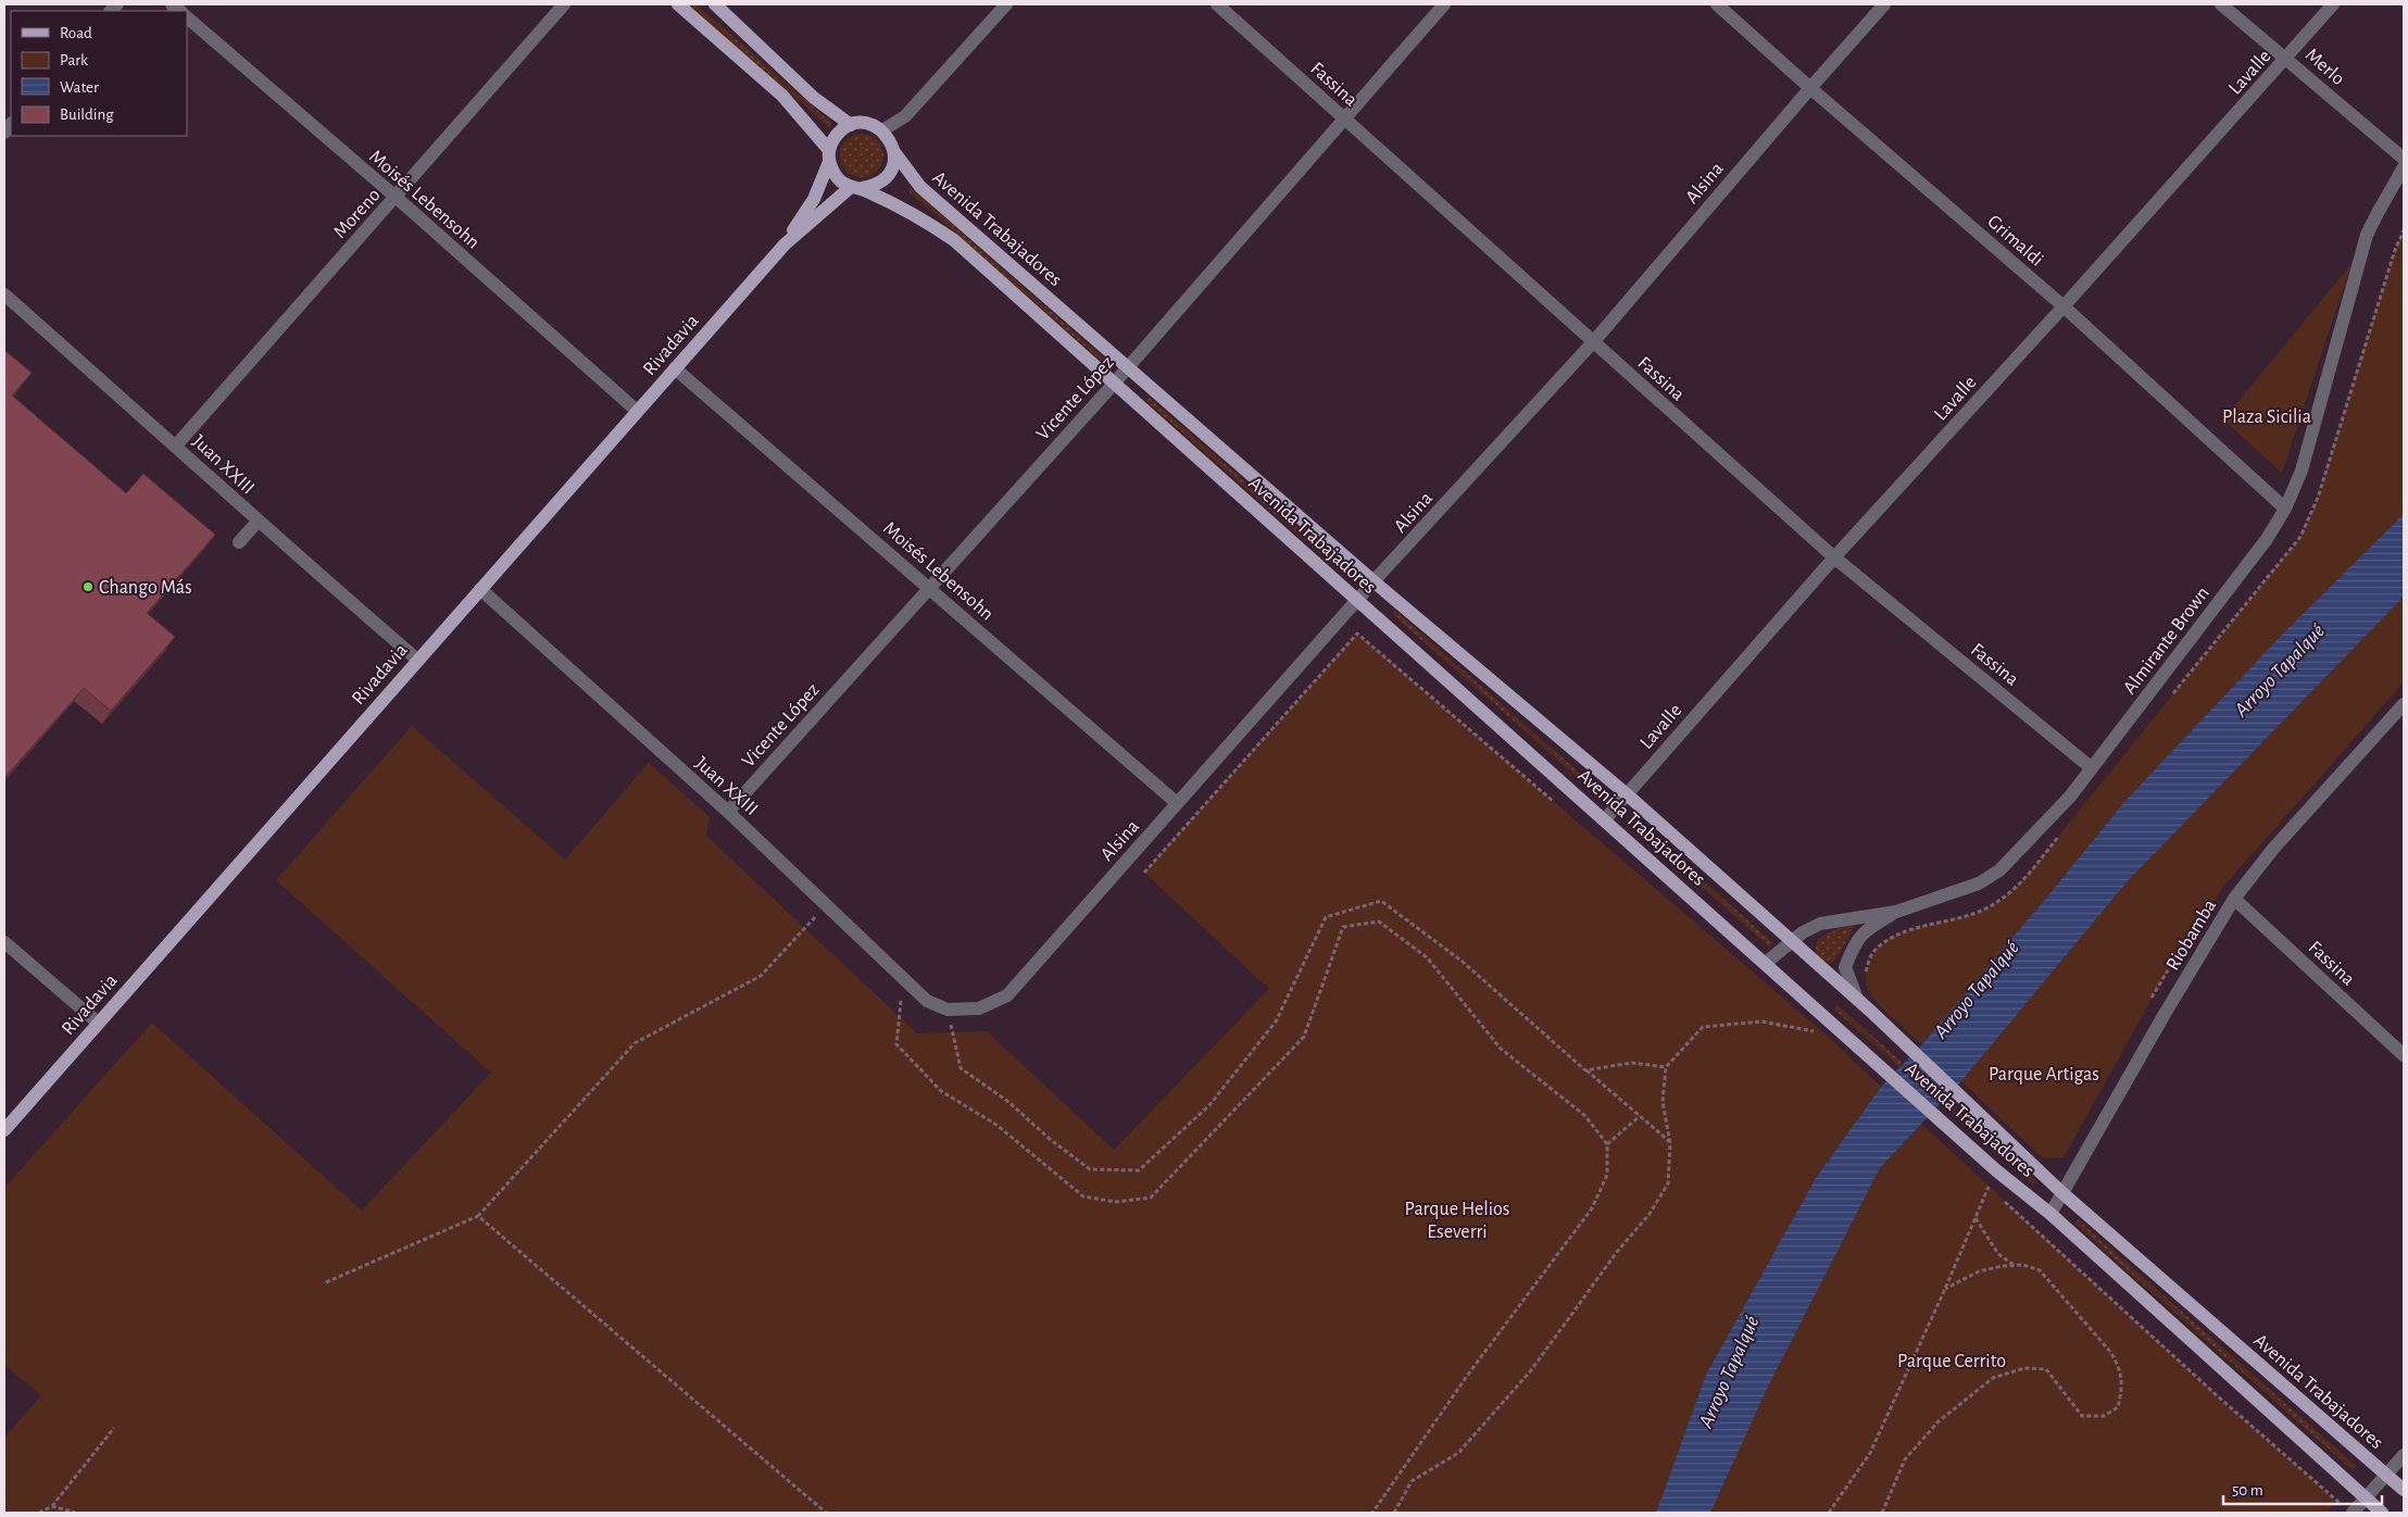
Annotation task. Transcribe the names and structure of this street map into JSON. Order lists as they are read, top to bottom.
{
  "streets": {
    "main road": ["Avenida Trabajadores", "Rivadavia"],
    "street": [
      "Merlo",
      "Lavalle",
      "Fassina",
      "Alsina",
      "Moisés Lebensohn",
      "Moreno",
      "Grimaldi",
      "Vicente López",
      "Juan XXIII",
      "Almirante Brown",
      "Riobamba"
    ]
  },
  "crossings": [
    ["Merlo", "Lavalle"],
    ["Lavalle", "Fassina"],
    ["Lavalle", "Avenida Trabajadores"],
    ["Lavalle", "Grimaldi"],
    ["Fassina", "Alsina"],
    ["Fassina", "Vicente López"],
    ["Fassina", "Almirante Brown"],
    ["Fassina", "Riobamba"],
    ["Alsina", "Moisés Lebensohn"],
    ["Alsina", "Avenida Trabajadores"],
    ["Alsina", "Grimaldi"],
    ["Alsina", "Juan XXIII"],
    ["Moisés Lebensohn", "Moreno"],
    ["Moisés Lebensohn", "Rivadavia"],
    ["Moisés Lebensohn", "Vicente López"],
    ["Moreno", "Juan XXIII"],
    ["Avenida Trabajadores", "Rivadavia"],
    ["Avenida Trabajadores", "Vicente López"],
    ["Avenida Trabajadores", "Almirante Brown"],
    ["Avenida Trabajadores", "Riobamba"],
    ["Grimaldi", "Almirante Brown"],
    ["Rivadavia", "Juan XXIII"],
    ["Vicente López", "Juan XXIII"]
  ],
  "water": ["Arroyo Tapalqué"],
  "parks": [
    "Plaza Sicilia",
    "Parque Artigas",
    "Parque Helios Eseverri",
    "Parque Cerrito"
  ],
  "places": ["Chango Más"],
  "legend": [
    "Road",
    "Park",
    "Water",
    "Building"
  ],
  "scale_bar": "50 m"
}
